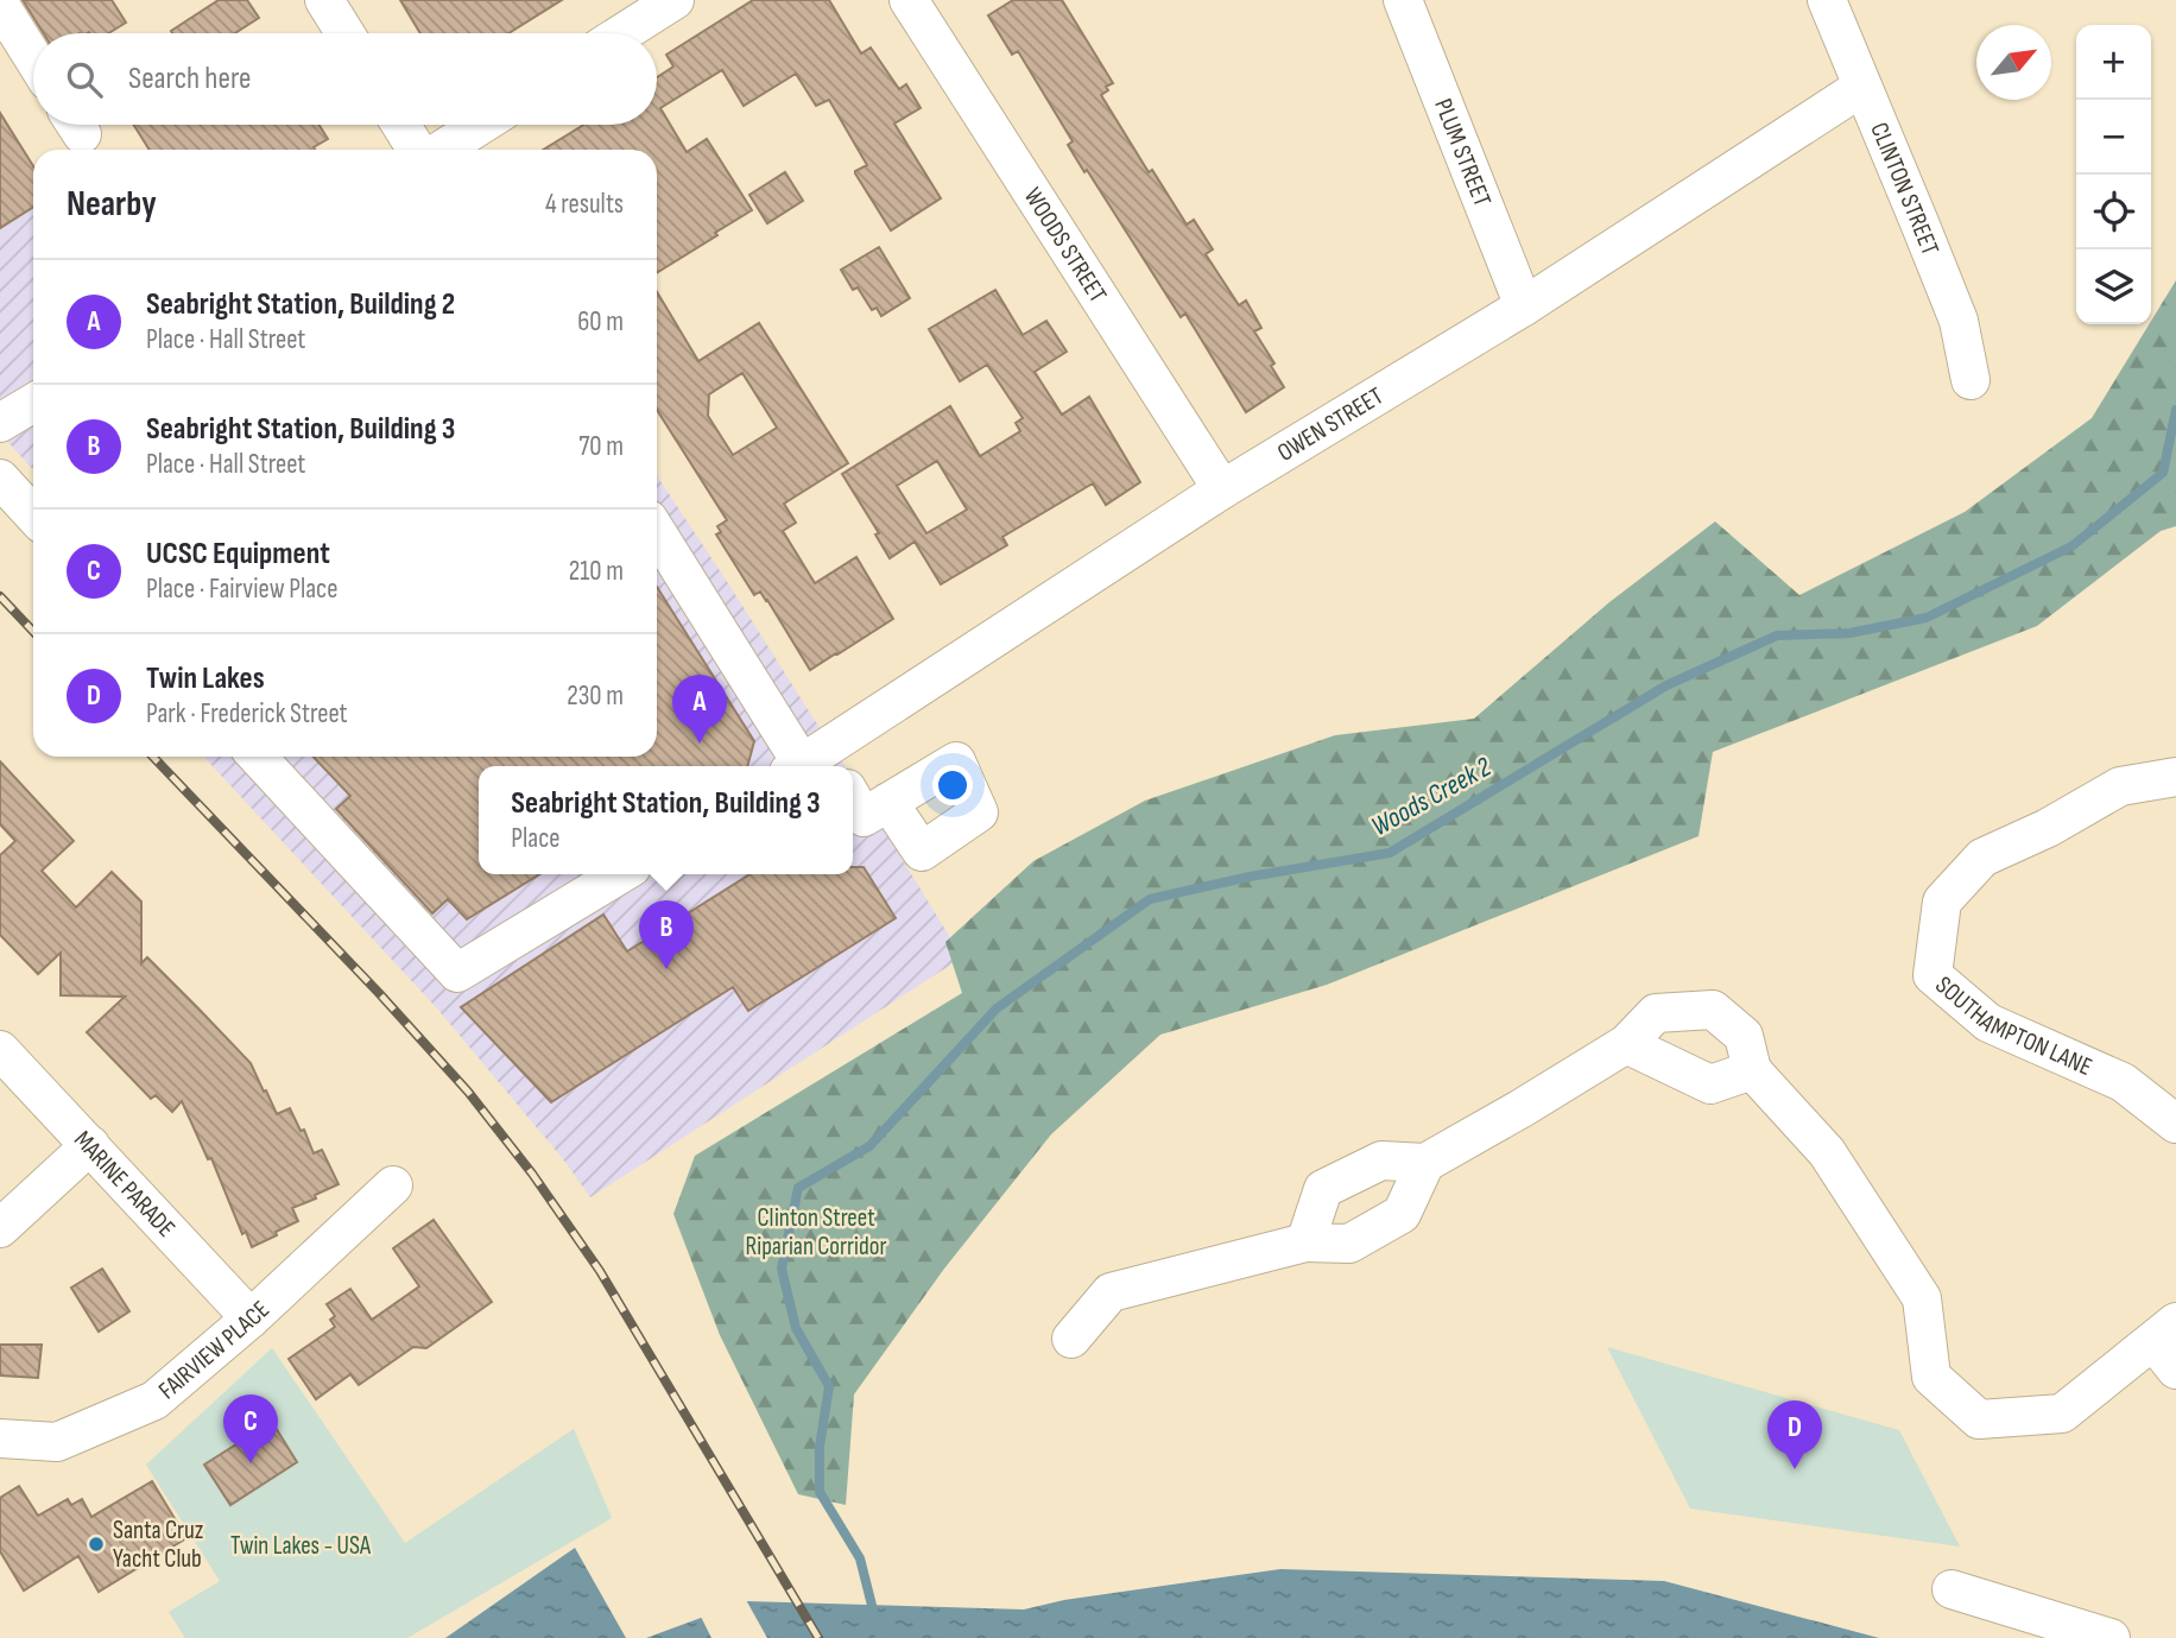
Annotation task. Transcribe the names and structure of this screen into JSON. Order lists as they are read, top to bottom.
{
  "streets": {
    "street": [
      "PLUM STREET",
      "CLINTON STREET",
      "WOODS STREET",
      "OWEN STREET",
      "SOUTHAMPTON LANE",
      "MARINE PARADE",
      "FAIRVIEW PLACE"
    ]
  },
  "crossings": [
    ["PLUM STREET", "OWEN STREET"],
    ["CLINTON STREET", "OWEN STREET"],
    ["WOODS STREET", "OWEN STREET"],
    ["MARINE PARADE", "FAIRVIEW PLACE"]
  ],
  "water": ["Woods Creek 2"],
  "parks": ["Clinton Street Riparian Corridor", "Twin Lakes - USA"],
  "places": ["Santa Cruz Yacht Club"],
  "north": "top right",
  "page": {
    "map_buttons": ["+", "−"],
    "search": "Search here",
    "heading": ["Nearby", "4 results"],
    "list": [
      {
        "mark": "A",
        "name": "Seabright Station, Building 2",
        "note": "Place · Hall Street",
        "value": "60 m"
      },
      {
        "mark": "B",
        "name": "Seabright Station, Building 3",
        "note": "Place · Hall Street",
        "value": "70 m"
      },
      {
        "mark": "C",
        "name": "UCSC Equipment",
        "note": "Place · Fairview Place",
        "value": "210 m"
      },
      {
        "mark": "D",
        "name": "Twin Lakes",
        "note": "Park · Frederick Street",
        "value": "230 m"
      }
    ],
    "pins": [
      "A",
      "B",
      "C",
      "D"
    ],
    "popup": ["Seabright Station, Building 3", "Place"]
  }
}
